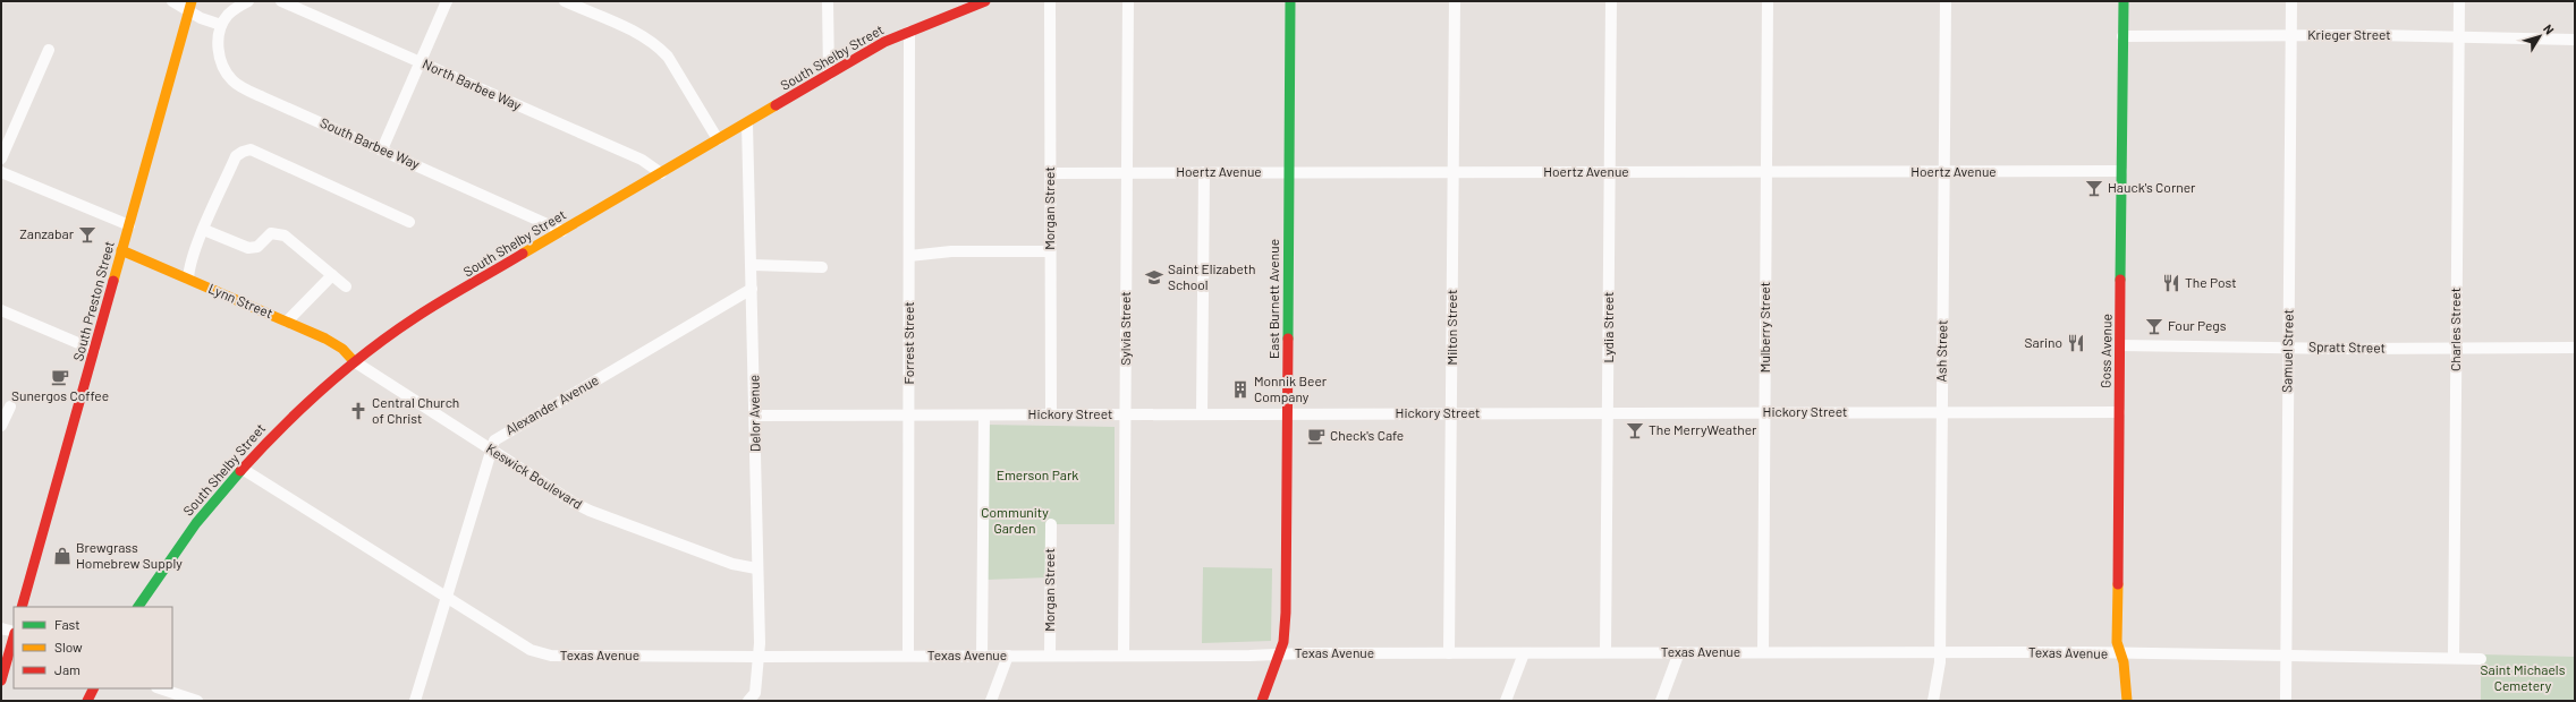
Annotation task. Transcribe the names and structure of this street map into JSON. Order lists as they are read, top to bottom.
{
  "streets": {
    "main road": [
      "South Shelby Street",
      "East Burnett Avenue",
      "South Preston Street",
      "Lynn Street",
      "Goss Avenue"
    ],
    "street": [
      "Krieger Street",
      "North Barbee Way",
      "South Barbee Way",
      "Hoertz Avenue",
      "Morgan Street",
      "Milton Street",
      "Lydia Street",
      "Mulberry Street",
      "Sylvia Street",
      "Charles Street",
      "Forrest Street",
      "Spratt Street",
      "Ash Street",
      "Samuel Street",
      "Alexander Avenue",
      "Hickory Street",
      "Delor Avenue",
      "Keswick Boulevard",
      "Texas Avenue"
    ]
  },
  "crossings": [
    ["Krieger Street", "Charles Street"],
    ["Krieger Street", "Goss Avenue"],
    ["Krieger Street", "Samuel Street"],
    ["South Shelby Street", "North Barbee Way"],
    ["South Shelby Street", "South Barbee Way"],
    ["South Shelby Street", "Lynn Street"],
    ["South Shelby Street", "Forrest Street"],
    ["South Shelby Street", "Delor Avenue"],
    ["South Shelby Street", "Keswick Boulevard"],
    ["South Shelby Street", "Texas Avenue"],
    ["Hoertz Avenue", "Morgan Street"],
    ["Hoertz Avenue", "East Burnett Avenue"],
    ["Hoertz Avenue", "Milton Street"],
    ["Hoertz Avenue", "Lydia Street"],
    ["Hoertz Avenue", "Mulberry Street"],
    ["Hoertz Avenue", "Sylvia Street"],
    ["Hoertz Avenue", "Ash Street"],
    ["Hoertz Avenue", "Goss Avenue"],
    ["Morgan Street", "Hickory Street"],
    ["Morgan Street", "Texas Avenue"],
    ["East Burnett Avenue", "Hickory Street"],
    ["East Burnett Avenue", "Texas Avenue"],
    ["South Preston Street", "Lynn Street"],
    ["Lynn Street", "Keswick Boulevard"],
    ["Milton Street", "Hickory Street"],
    ["Milton Street", "Texas Avenue"],
    ["Lydia Street", "Hickory Street"],
    ["Lydia Street", "Texas Avenue"],
    ["Mulberry Street", "Hickory Street"],
    ["Mulberry Street", "Texas Avenue"],
    ["Sylvia Street", "Hickory Street"],
    ["Sylvia Street", "Texas Avenue"],
    ["Charles Street", "Spratt Street"],
    ["Charles Street", "Texas Avenue"],
    ["Forrest Street", "Hickory Street"],
    ["Forrest Street", "Texas Avenue"],
    ["Spratt Street", "Goss Avenue"],
    ["Spratt Street", "Samuel Street"],
    ["Ash Street", "Hickory Street"],
    ["Ash Street", "Texas Avenue"],
    ["Goss Avenue", "Hickory Street"],
    ["Goss Avenue", "Texas Avenue"],
    ["Samuel Street", "Texas Avenue"],
    ["Alexander Avenue", "Delor Avenue"],
    ["Alexander Avenue", "Keswick Boulevard"],
    ["Alexander Avenue", "Texas Avenue"],
    ["Hickory Street", "Delor Avenue"],
    ["Delor Avenue", "Keswick Boulevard"],
    ["Delor Avenue", "Texas Avenue"]
  ],
  "parks": ["Emerson Park", "Community Garden", "Saint Michaels Cemetery"],
  "places": {
    "bar": [
      "Hauck's Corner",
      "Zanzabar",
      "Four Pegs",
      "The MerryWeather"
    ],
    "school or university": ["Saint Elizabeth School"],
    "restaurant": ["The Post", "Sarino"],
    "cafe": ["Sunergos Coffee", "Check's Cafe"],
    "building": ["Monnik Beer Company"],
    "church": ["Central Church of Christ"],
    "shop": ["Brewgrass Homebrew Supply"]
  },
  "legend": ["Fast", "Slow", "Jam"],
  "north": "top right"
}
